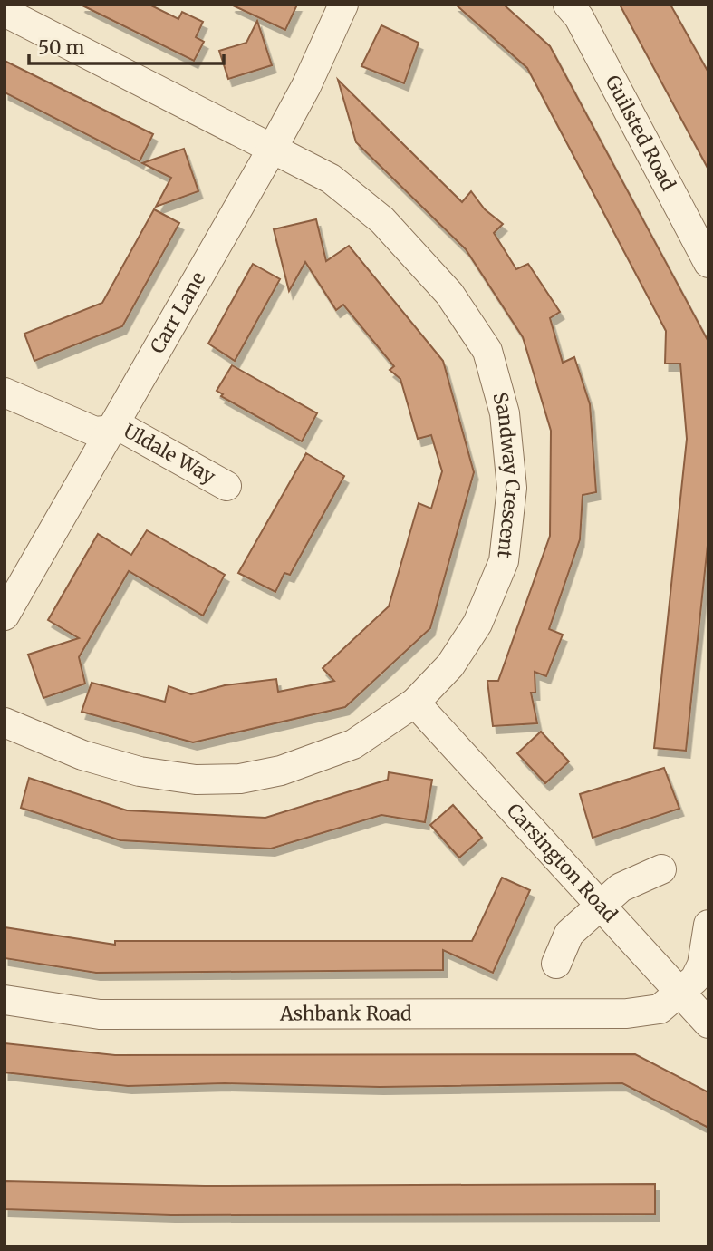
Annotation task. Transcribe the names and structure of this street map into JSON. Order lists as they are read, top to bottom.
{
  "streets": {
    "street": [
      "Guilsted Road",
      "Carr Lane",
      "Uldale Way",
      "Sandway Crescent",
      "Carsington Road",
      "Ashbank Road"
    ]
  },
  "crossings": [
    ["Carr Lane", "Uldale Way"],
    ["Carr Lane", "Sandway Crescent"],
    ["Sandway Crescent", "Carsington Road"],
    ["Carsington Road", "Ashbank Road"]
  ],
  "scale_bar": "50 m"
}
